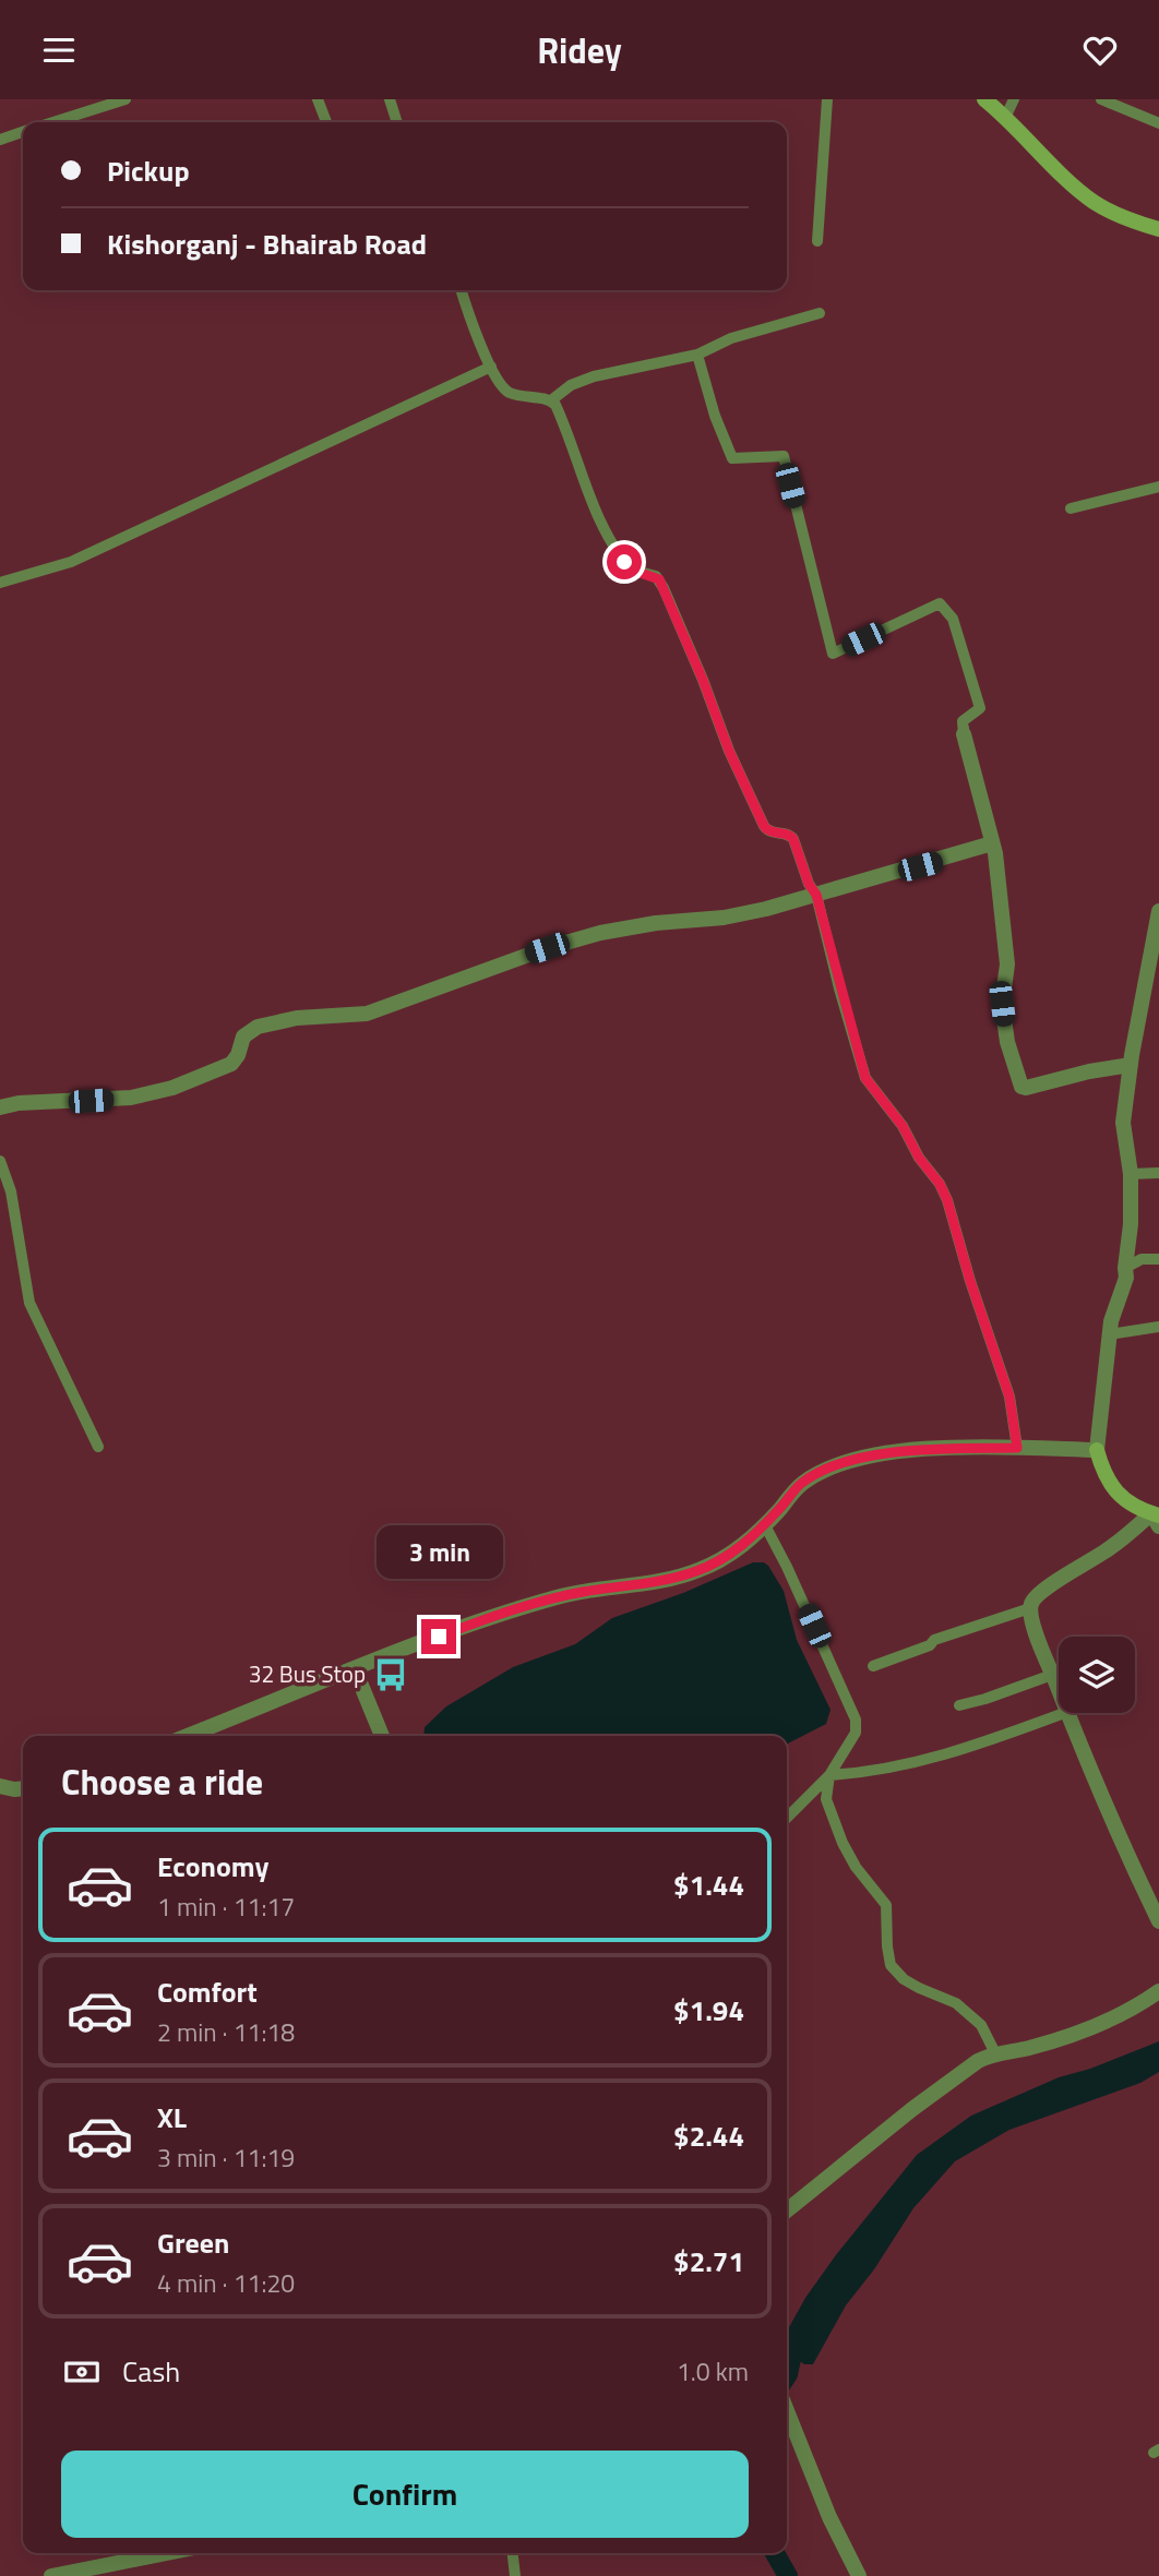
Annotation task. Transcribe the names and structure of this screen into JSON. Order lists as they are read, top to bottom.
{
  "places": {
    "bus stop": ["32 Bus Stop"]
  },
  "page": {
    "header": "Ridey",
    "banner": ["Pickup", "Kishorganj - Bhairab Road"],
    "bubble": "3 min",
    "heading": "Choose a ride",
    "list": [
      {
        "name": "Economy",
        "note": "1 min · 11:17",
        "value": "$1.44"
      },
      {
        "name": "Comfort",
        "note": "2 min · 11:18",
        "value": "$1.94"
      },
      {
        "name": "XL",
        "note": "3 min · 11:19",
        "value": "$2.44"
      },
      {
        "name": "Green",
        "note": "4 min · 11:20",
        "value": "$2.71"
      }
    ],
    "pay": ["Cash", "1.0 km"],
    "buttons": "Confirm"
  }
}
